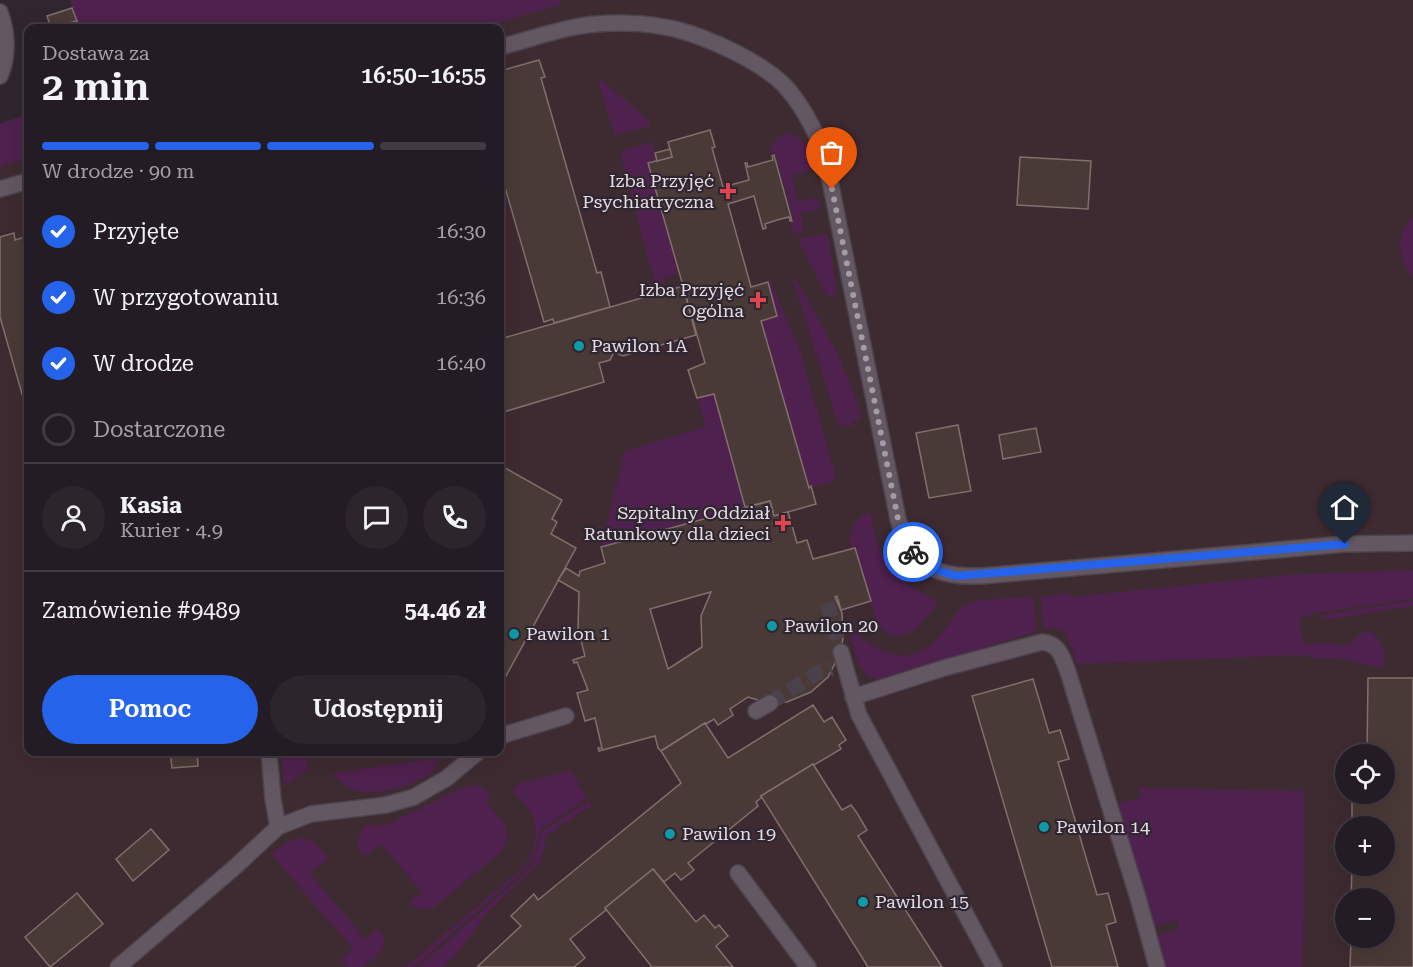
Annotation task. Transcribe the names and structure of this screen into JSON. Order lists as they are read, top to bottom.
{
  "places": {
    "health": ["Izba Przyjęć Psychiatryczna", "Izba Przyjęć Ogólna", "Szpitalny Oddział Ratunkowy dla dzieci"],
    "other": [
      "Pawilon 1A",
      "Pawilon 20",
      "Pawilon 1",
      "Pawilon 14",
      "Pawilon 19",
      "Pawilon 15"
    ]
  },
  "page": {
    "heading": ["2 min", "Dostawa za", "16:50–16:55"],
    "panel": [
      "Kasia",
      "Kurier · 4.9",
      "Zamówienie #9489",
      "54.46 zł"
    ],
    "bar": "W drodze · 90 m",
    "list": [
      ["Przyjęte", "16:30"],
      ["W przygotowaniu", "16:36"],
      ["W drodze", "16:40"],
      "Dostarczone"
    ],
    "buttons": ["Pomoc", "Udostępnij"],
    "map_buttons": ["+", "−"]
  }
}
